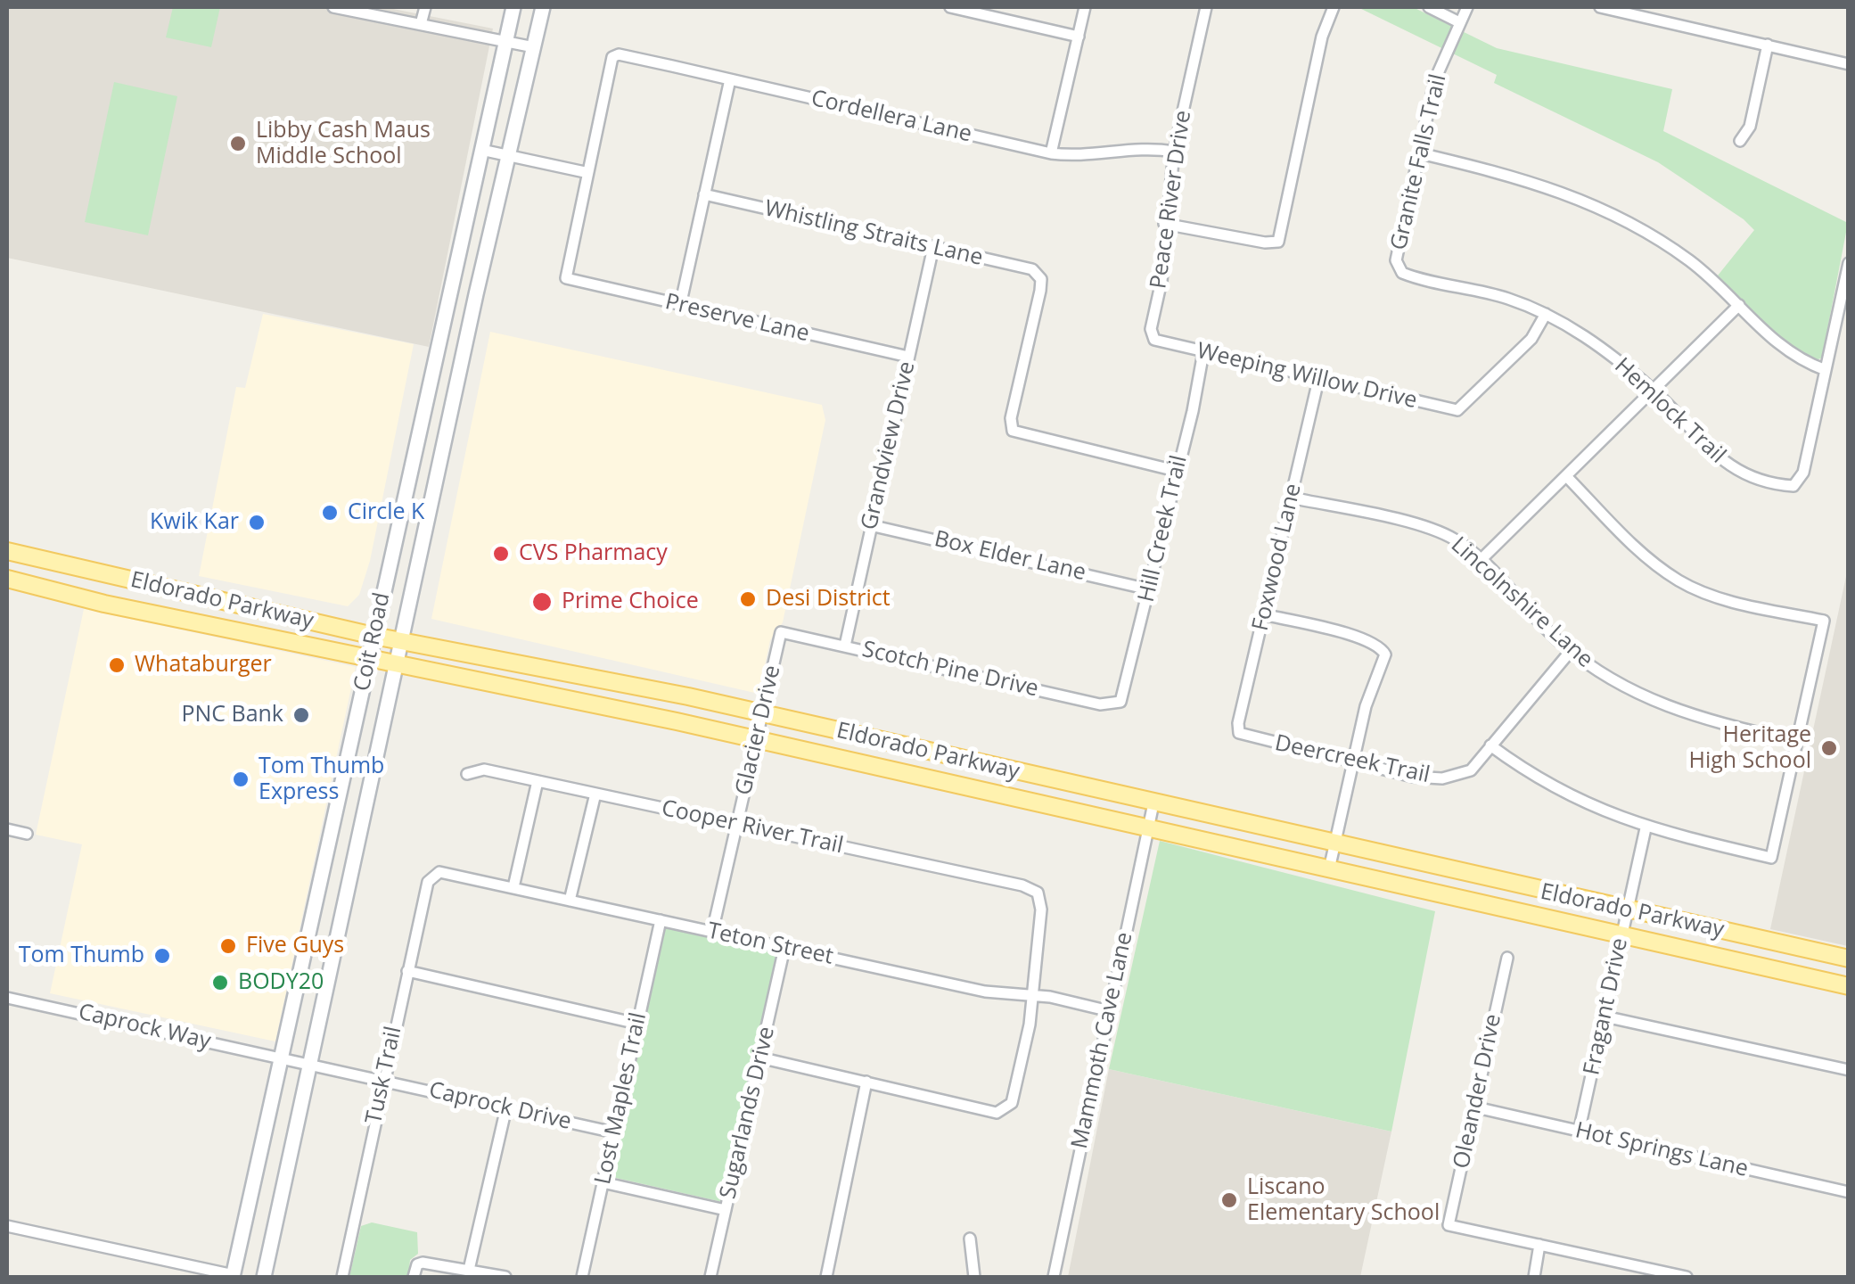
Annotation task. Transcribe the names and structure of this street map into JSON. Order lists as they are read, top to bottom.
{
  "streets": {
    "main road": ["Eldorado Parkway", "Coit Road"],
    "street": [
      "Cordellera Lane",
      "Granite Falls Trail",
      "Peace River Drive",
      "Whistling Straits Lane",
      "Preserve Lane",
      "Weeping Willow Drive",
      "Hemlock Trail",
      "Grandview Drive",
      "Hill Creek Trail",
      "Box Elder Lane",
      "Foxwood Lane",
      "Lincolnshire Lane",
      "Scotch Pine Drive",
      "Glacier Drive",
      "Deercreek Trail",
      "Cooper River Trail",
      "Teton Street",
      "Fragant Drive",
      "Caprock Way",
      "Mammoth Cave Lane",
      "Tusk Trail",
      "Oleander Drive",
      "Lost Maples Trail",
      "Caprock Drive",
      "Sugarlands Drive",
      "Hot Springs Lane"
    ]
  },
  "crossings": [
    ["Cordellera Lane", "Peace River Drive"],
    ["Cordellera Lane", "Preserve Lane"],
    ["Granite Falls Trail", "Hemlock Trail"],
    ["Peace River Drive", "Weeping Willow Drive"],
    ["Whistling Straits Lane", "Grandview Drive"],
    ["Whistling Straits Lane", "Hill Creek Trail"],
    ["Preserve Lane", "Grandview Drive"],
    ["Weeping Willow Drive", "Hemlock Trail"],
    ["Weeping Willow Drive", "Hill Creek Trail"],
    ["Weeping Willow Drive", "Foxwood Lane"],
    ["Grandview Drive", "Box Elder Lane"],
    ["Grandview Drive", "Scotch Pine Drive"],
    ["Hill Creek Trail", "Box Elder Lane"],
    ["Hill Creek Trail", "Scotch Pine Drive"],
    ["Foxwood Lane", "Lincolnshire Lane"],
    ["Foxwood Lane", "Deercreek Trail"],
    ["Eldorado Parkway", "Coit Road"],
    ["Eldorado Parkway", "Glacier Drive"],
    ["Eldorado Parkway", "Fragant Drive"],
    ["Eldorado Parkway", "Mammoth Cave Lane"],
    ["Lincolnshire Lane", "Deercreek Trail"],
    ["Coit Road", "Caprock Way"],
    ["Coit Road", "Caprock Drive"],
    ["Scotch Pine Drive", "Glacier Drive"],
    ["Glacier Drive", "Cooper River Trail"],
    ["Glacier Drive", "Teton Street"],
    ["Cooper River Trail", "Teton Street"],
    ["Teton Street", "Mammoth Cave Lane"],
    ["Teton Street", "Tusk Trail"],
    ["Teton Street", "Lost Maples Trail"],
    ["Teton Street", "Sugarlands Drive"],
    ["Fragant Drive", "Hot Springs Lane"],
    ["Caprock Way", "Caprock Drive"],
    ["Tusk Trail", "Caprock Drive"],
    ["Oleander Drive", "Hot Springs Lane"],
    ["Lost Maples Trail", "Caprock Drive"]
  ],
  "places": [
    "Libby Cash Maus Middle School",
    "Circle K",
    "Kwik Kar",
    "CVS Pharmacy",
    "Desi District",
    "Prime Choice",
    "Whataburger",
    "PNC Bank",
    "Heritage High School",
    "Tom Thumb Express",
    "Five Guys",
    "Tom Thumb",
    "BODY20",
    "Liscano Elementary School"
  ]
}
